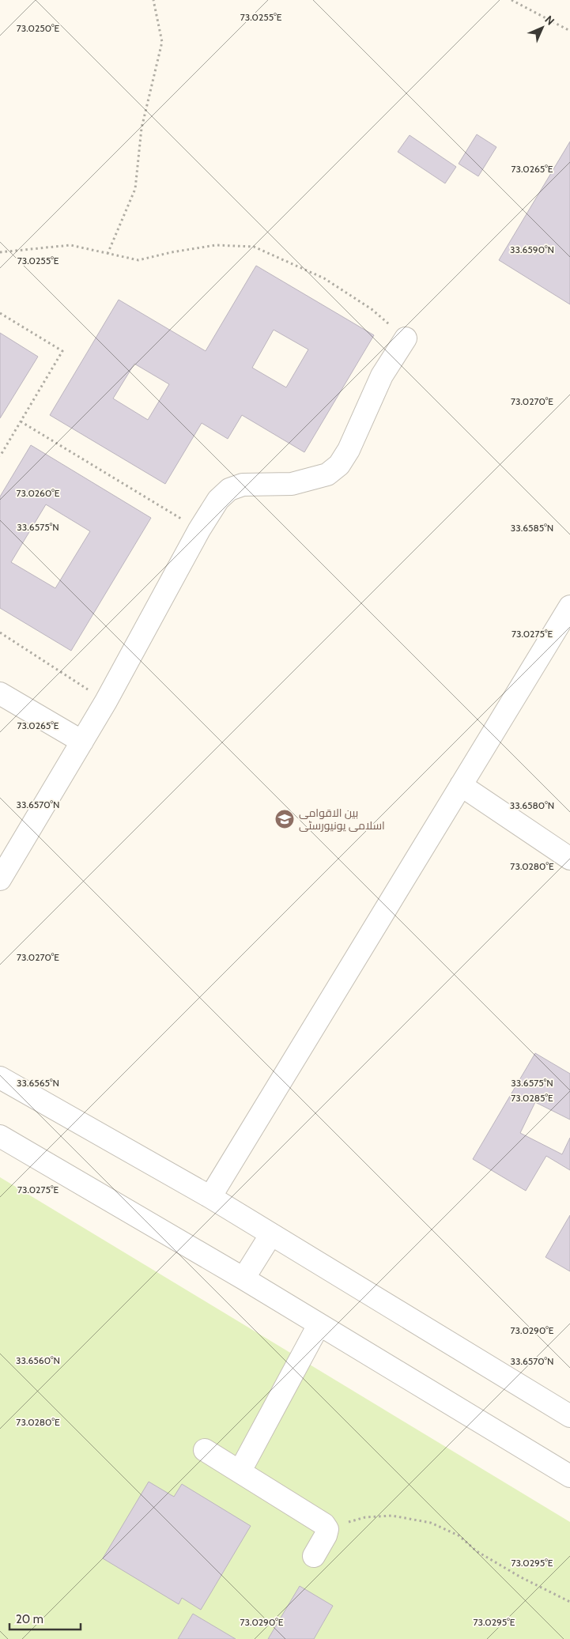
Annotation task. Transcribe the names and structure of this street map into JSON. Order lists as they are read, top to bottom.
{
  "places": {
    "school or university": ["بین الاقوامی اسلامی یونیورسٹی"]
  },
  "scale_bar": "20 m",
  "north": "top right",
  "coordinates": [
    "73.0255°E",
    "73.0250°E",
    "73.0265°E",
    "33.6590°N",
    "73.0270°E",
    "73.0260°E",
    "33.6575°N",
    "33.6585°N",
    "73.0275°E",
    "33.6570°N",
    "33.6580°N",
    "73.0280°E",
    "33.6565°N",
    "73.0285°E",
    "73.0290°E",
    "33.6560°N",
    "73.0295°E"
  ]
}
